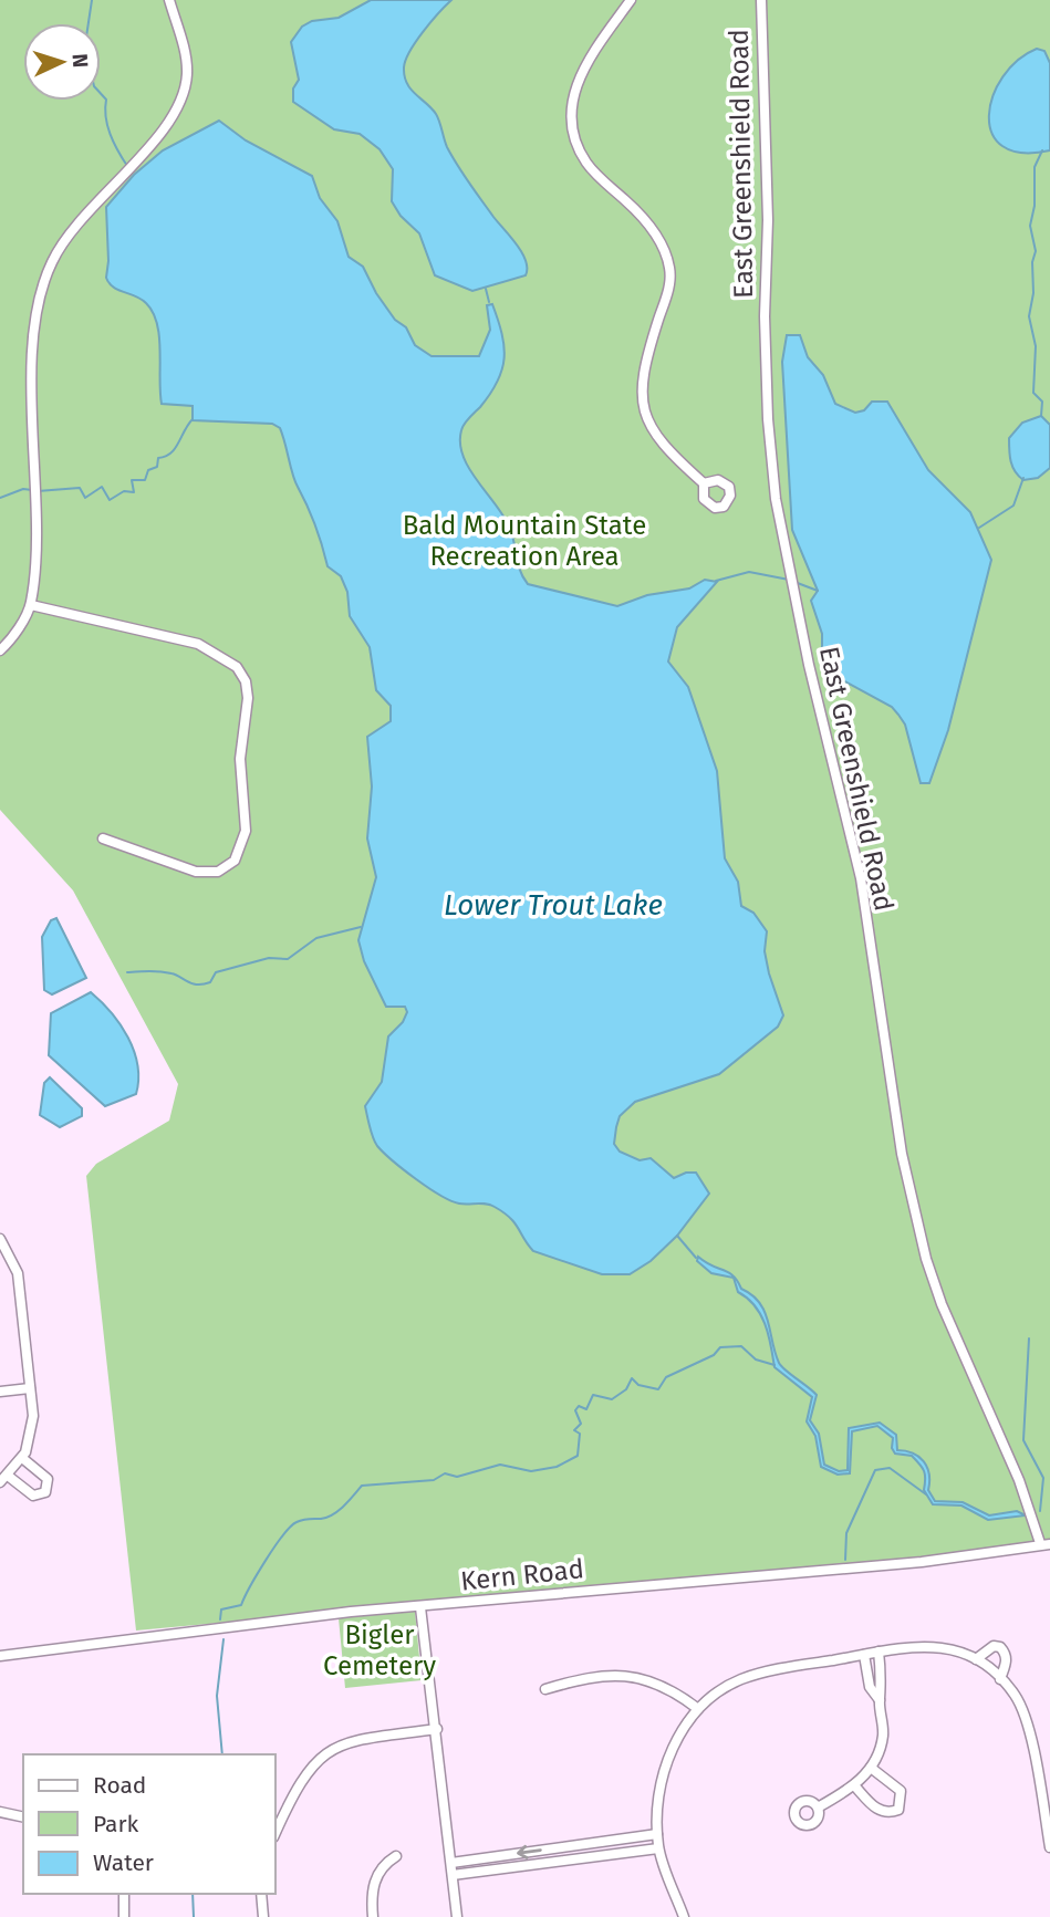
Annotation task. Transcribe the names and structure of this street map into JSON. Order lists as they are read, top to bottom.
{
  "streets": {
    "street": ["East Greenshield Road", "Kern Road"]
  },
  "crossings": [
    ["East Greenshield Road", "Kern Road"]
  ],
  "water": ["Lower Trout Lake"],
  "parks": ["Bald Mountain State Recreation Area", "Bigler Cemetery"],
  "legend": ["Road", "Park", "Water"],
  "north": "right"
}
